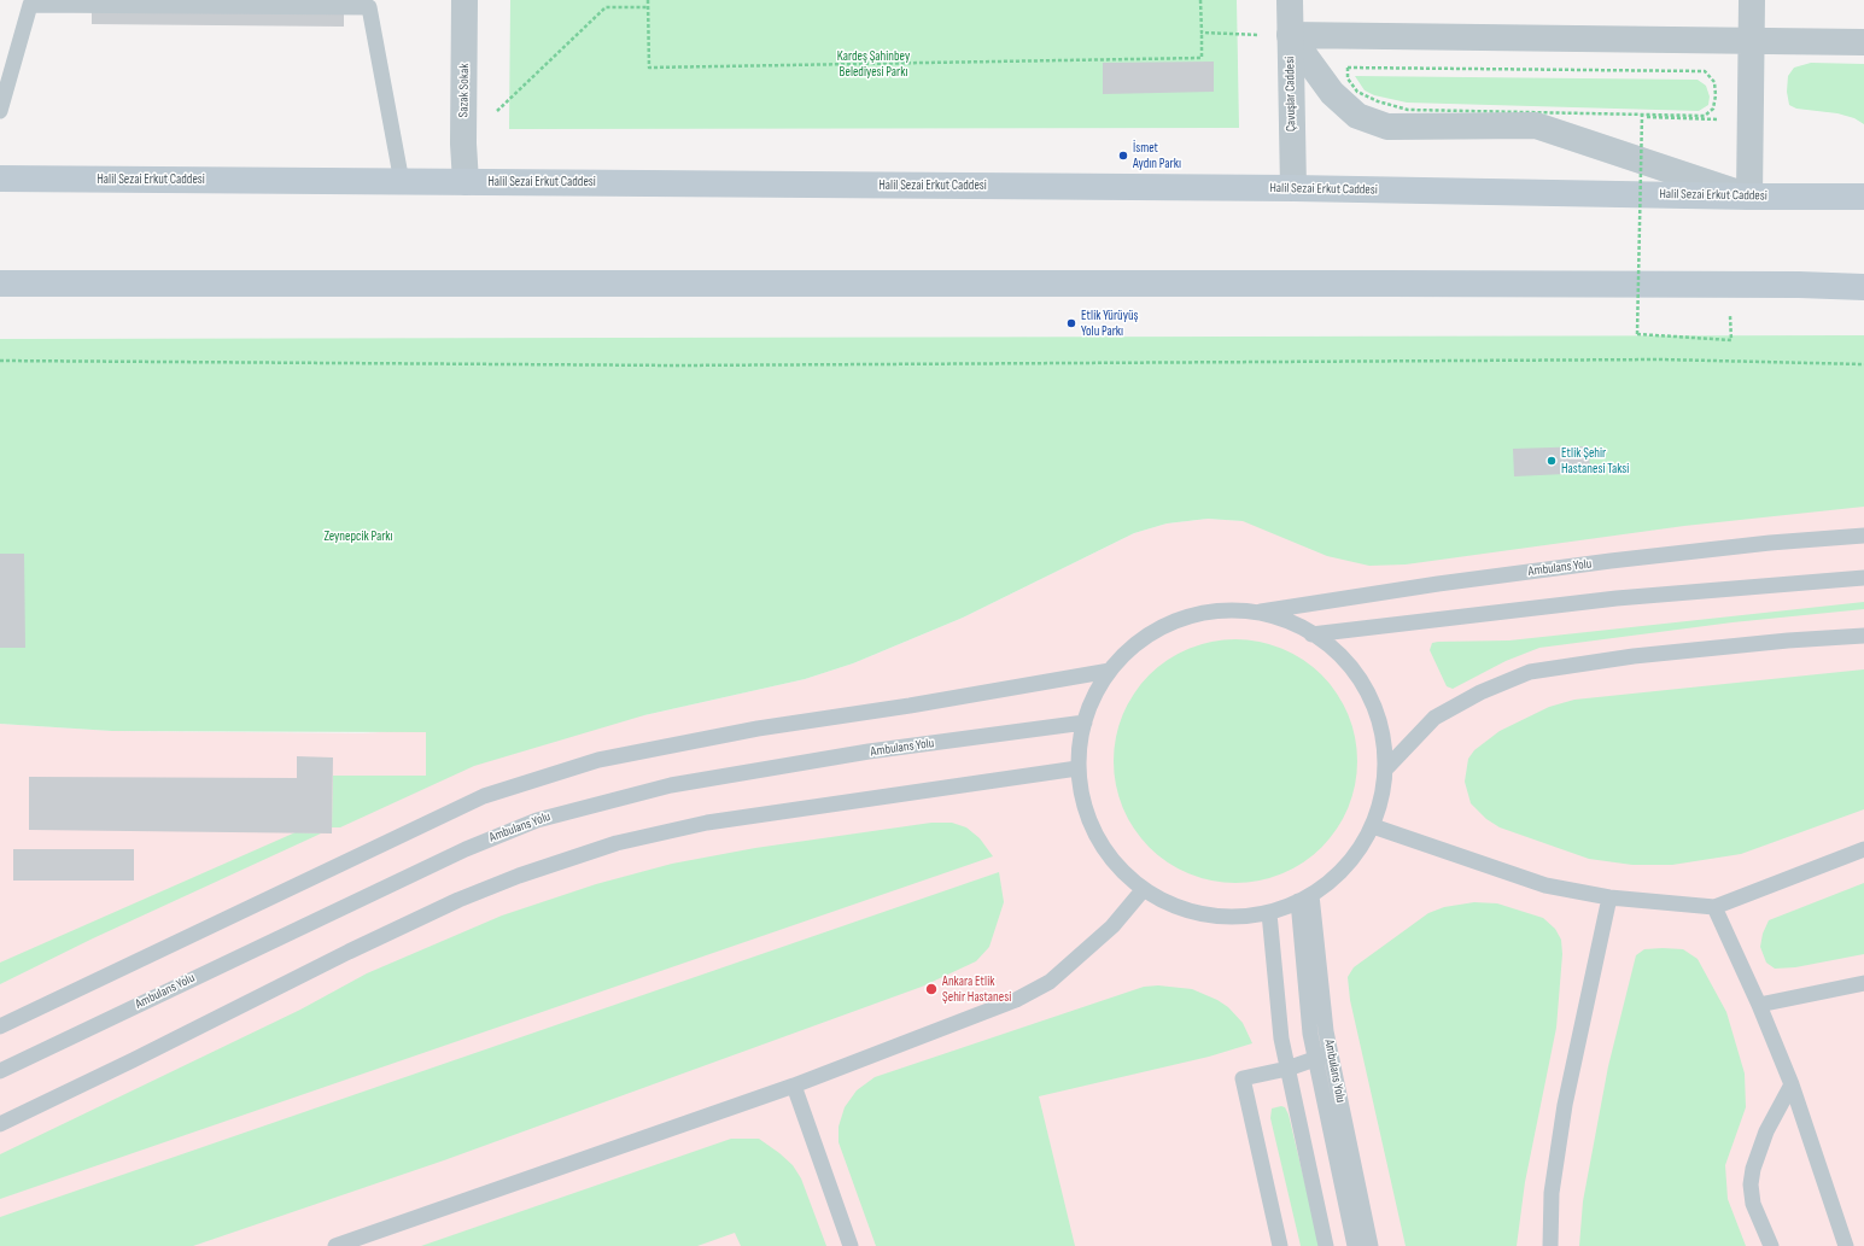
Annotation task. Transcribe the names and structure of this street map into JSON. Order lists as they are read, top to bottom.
{
  "streets": {
    "main road": ["Halil Sezai Erkut Caddesi"],
    "street": ["Sazak Sokak", "Çavuşlar Caddesi"],
    "lane": ["Ambulans Yolu"]
  },
  "crossings": [
    ["Sazak Sokak", "Halil Sezai Erkut Caddesi"],
    ["Çavuşlar Caddesi", "Halil Sezai Erkut Caddesi"]
  ],
  "parks": ["Kardeş Şahinbey Belediyesi Parkı", "Zeynepcik Parkı"],
  "places": [
    "İsmet Aydın Parkı",
    "Etlik Yürüyüş Yolu Parkı",
    "Etlik Şehir Hastanesi Taksi",
    "Ankara Etlik Şehir Hastanesi"
  ]
}
